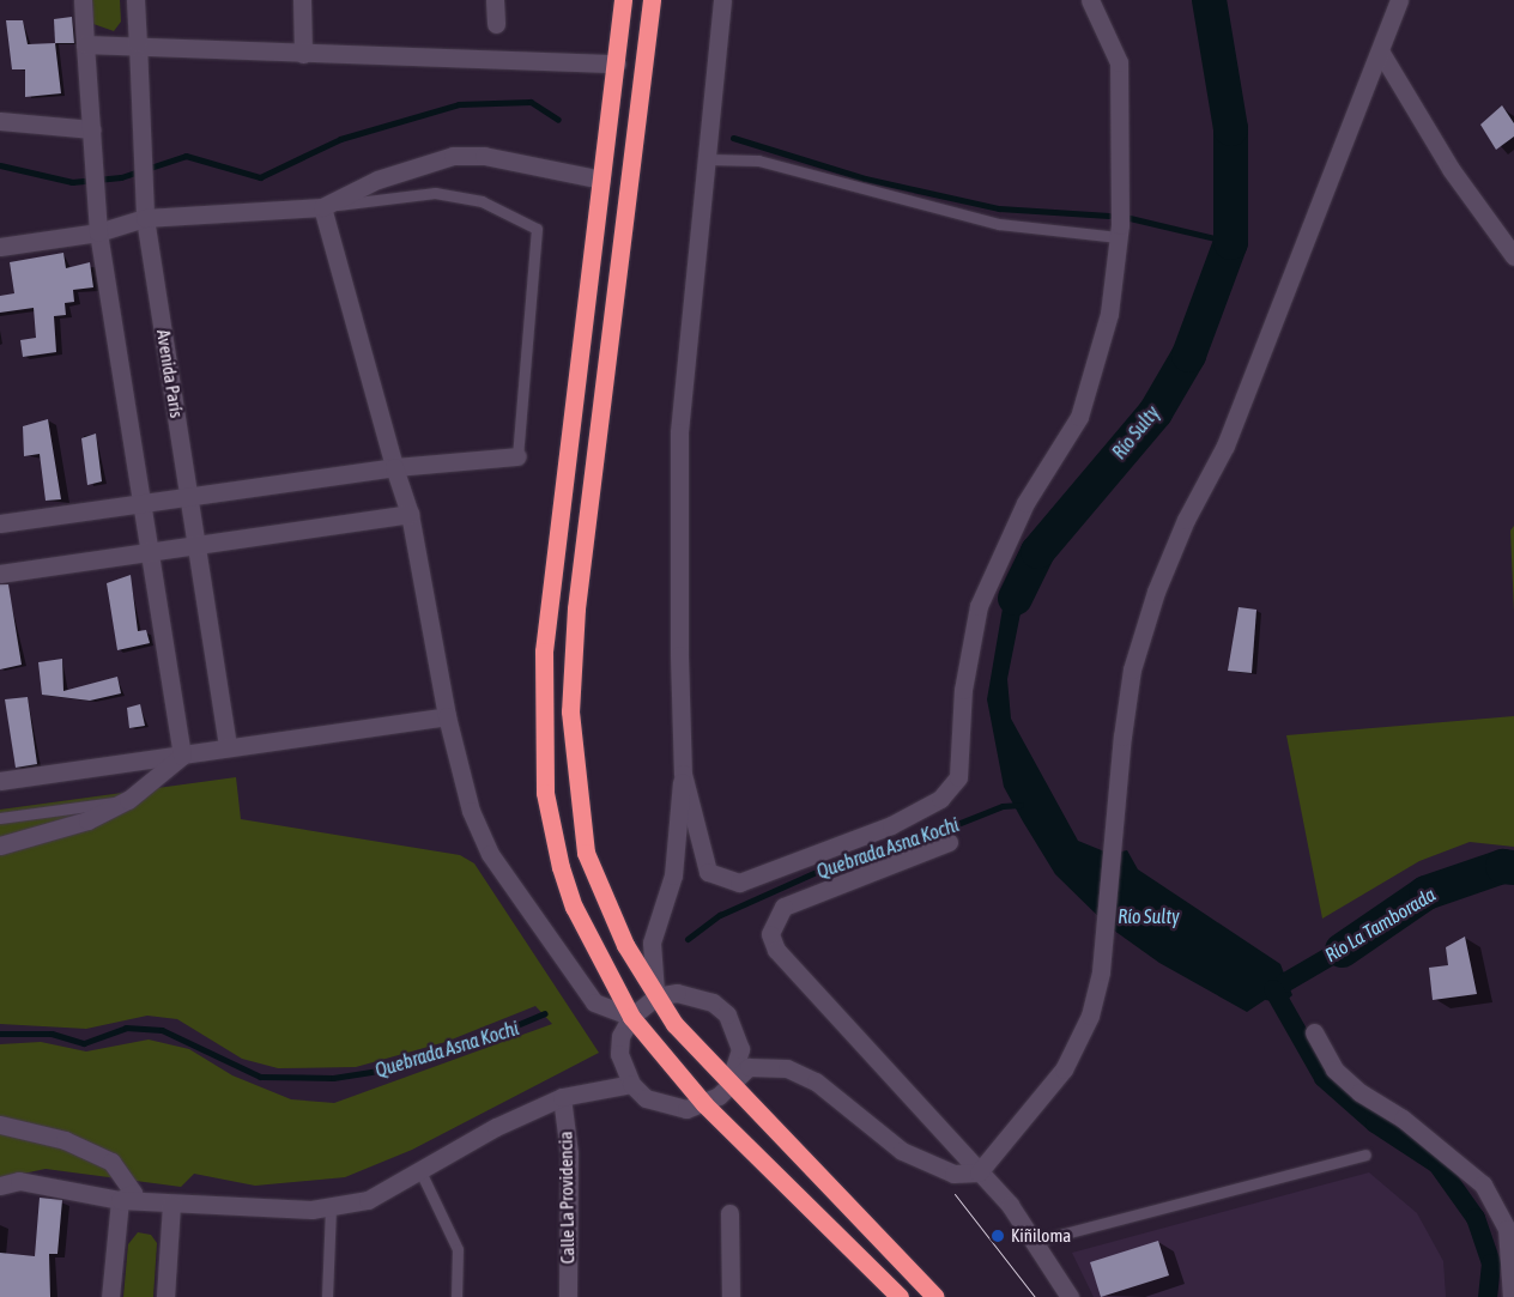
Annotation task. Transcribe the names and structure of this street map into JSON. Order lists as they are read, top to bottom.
{
  "streets": {
    "street": ["Avenida París", "Calle La Providencia"]
  },
  "water": ["Río Sulty", "Quebrada Asna Kochi", "Río La Tamborada"],
  "places": ["Kiñiloma"]
}
